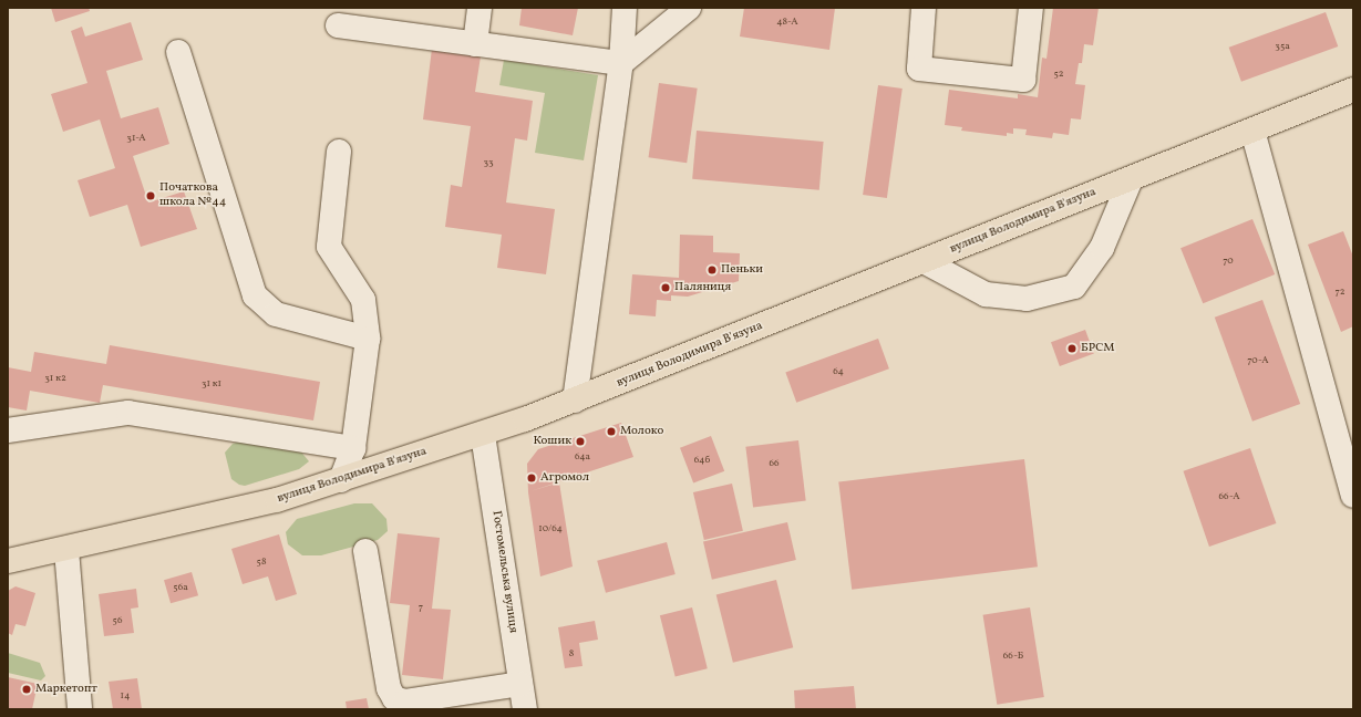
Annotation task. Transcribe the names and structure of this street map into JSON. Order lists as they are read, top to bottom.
{
  "streets": {
    "main road": ["вулиця Володимира В'язуна"],
    "street": ["Гостомельська вулиця"]
  },
  "crossings": [
    ["вулиця Володимира В'язуна", "Гостомельська вулиця"]
  ],
  "places": [
    "Початкова школа №44",
    "Пеньки",
    "Паляниця",
    "БРСМ",
    "Молоко",
    "Кошик",
    "Агромол",
    "Маркетопт"
  ],
  "house_numbers": [
    "48-А",
    "35а",
    "52",
    "31-А",
    "33",
    "70",
    "72",
    "70-А",
    "64",
    "31 к2",
    "31 к1",
    "64а",
    "64б",
    "66",
    "66-А",
    "10/64",
    "58",
    "56а",
    "7",
    "56",
    "8",
    "66-Б",
    "14"
  ]
}
